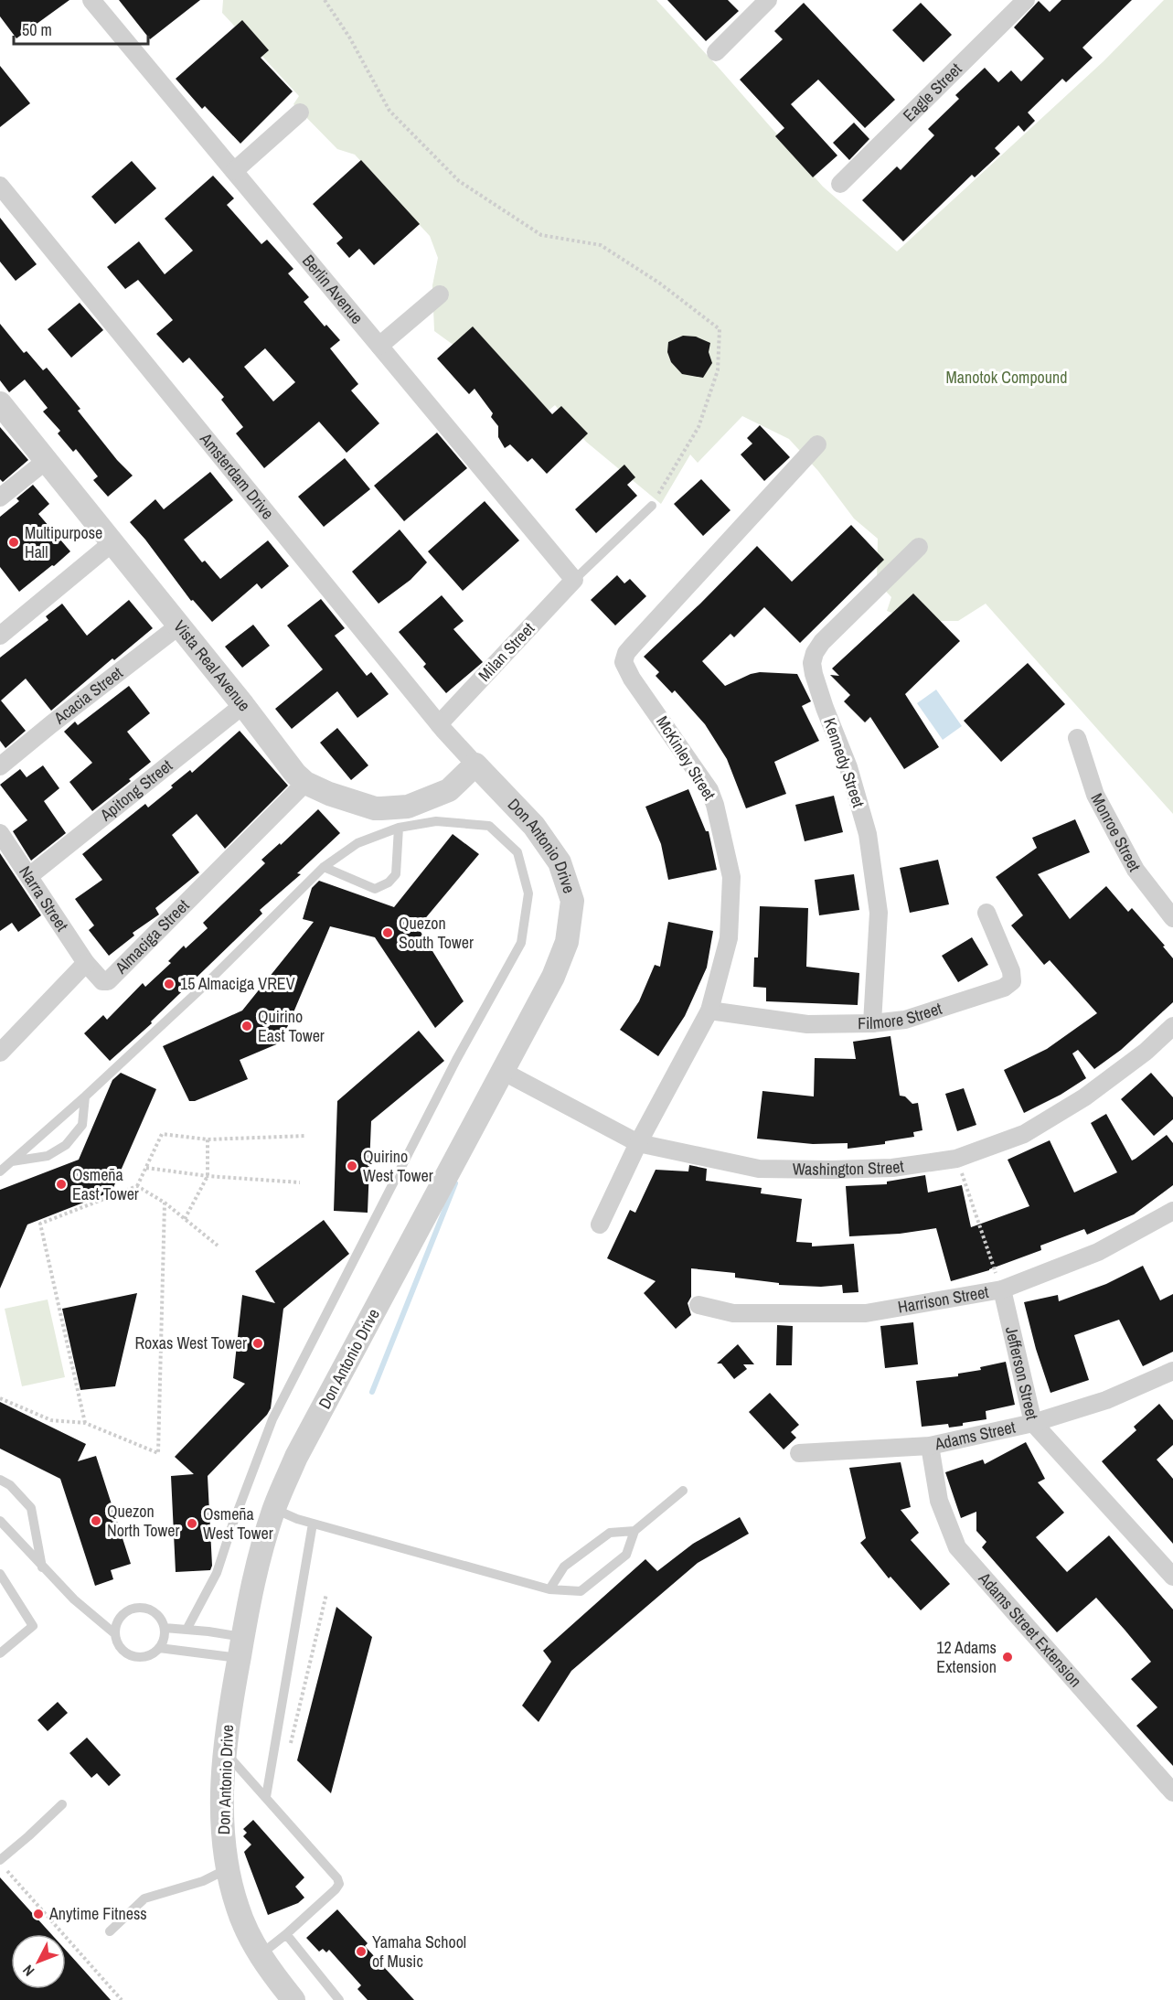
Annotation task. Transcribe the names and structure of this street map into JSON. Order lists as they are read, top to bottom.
{
  "streets": {
    "street": [
      "Eagle Street",
      "Berlin Avenue",
      "Amsterdam Drive",
      "Milan Street",
      "Vista Real Avenue",
      "Acacia Street",
      "McKinley Street",
      "Kennedy Street",
      "Apitong Street",
      "Monroe Street",
      "Don Antonio Drive",
      "Narra Street",
      "Almaciga Street",
      "Filmore Street",
      "Washington Street",
      "Harrison Street",
      "Jefferson Street",
      "Adams Street",
      "Adams Street Extension"
    ]
  },
  "crossings": [
    ["Berlin Avenue", "Milan Street"],
    ["Amsterdam Drive", "Milan Street"],
    ["Amsterdam Drive", "Vista Real Avenue"],
    ["Amsterdam Drive", "Don Antonio Drive"],
    ["Vista Real Avenue", "Acacia Street"],
    ["Vista Real Avenue", "Apitong Street"],
    ["Vista Real Avenue", "Don Antonio Drive"],
    ["Vista Real Avenue", "Almaciga Street"],
    ["McKinley Street", "Filmore Street"],
    ["McKinley Street", "Washington Street"],
    ["Kennedy Street", "Filmore Street"],
    ["Apitong Street", "Narra Street"],
    ["Don Antonio Drive", "Washington Street"],
    ["Narra Street", "Almaciga Street"],
    ["Harrison Street", "Jefferson Street"],
    ["Jefferson Street", "Adams Street"],
    ["Adams Street", "Adams Street Extension"]
  ],
  "parks": ["Manotok Compound"],
  "places": [
    "Multipurpose Hall",
    "Quezon South Tower",
    "15 Almaciga VREV",
    "Quirino East Tower",
    "Quirino West Tower",
    "Osmeña East Tower",
    "Roxas West Tower",
    "Quezon North Tower",
    "Osmeña West Tower",
    "12 Adams Extension",
    "Anytime Fitness",
    "Yamaha School of Music"
  ],
  "scale_bar": "50 m",
  "north": "bottom left"
}
